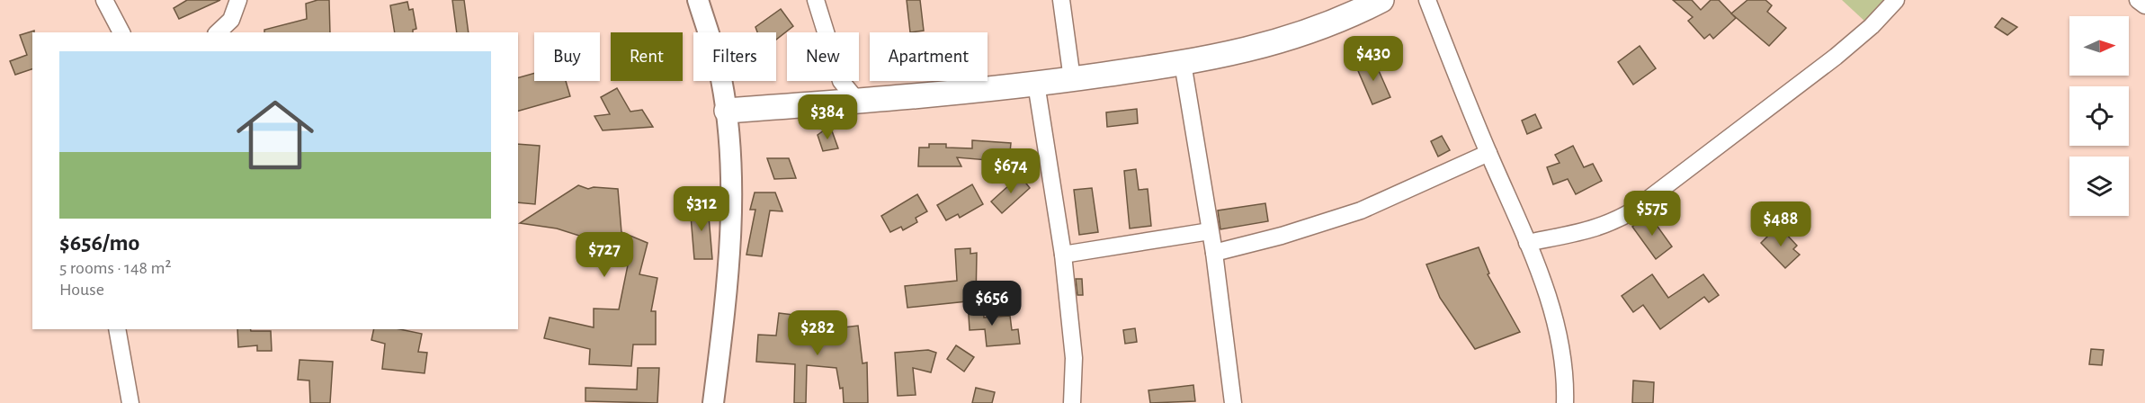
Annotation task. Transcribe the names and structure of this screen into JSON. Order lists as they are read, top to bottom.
{
  "north": "right",
  "page": {
    "chip": [
      "Buy",
      "Rent",
      "Filters",
      "New",
      "Apartment"
    ],
    "list": [
      {
        "name": "$656/mo",
        "note": "5 rooms · 148 m² · House"
      }
    ],
    "price": [
      "$430",
      "$384",
      "$674",
      "$312",
      "$575",
      "$488",
      "$727",
      "$656",
      "$282"
    ]
  }
}
